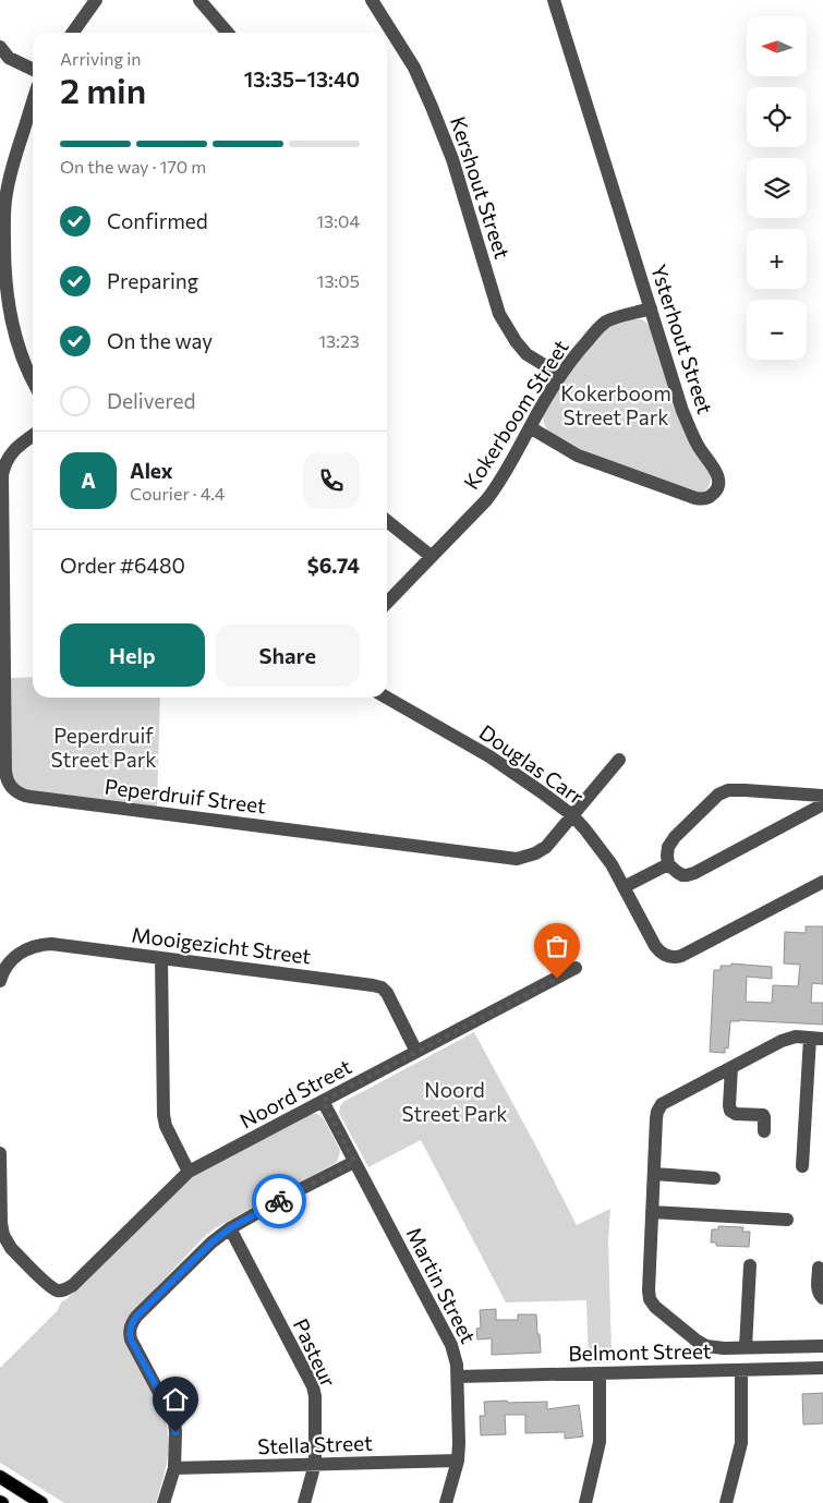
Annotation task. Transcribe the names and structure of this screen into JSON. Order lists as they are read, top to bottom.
{
  "streets": {
    "street": [
      "Kershout Street",
      "Ysterhout Street",
      "Kokerboom Street",
      "Douglas Carr",
      "Peperdruif Street",
      "Mooigezicht Street",
      "Noord Street",
      "Martin Street",
      "Belmont Street",
      "Pasteur",
      "Stella Street"
    ]
  },
  "crossings": [
    ["Kershout Street", "Kokerboom Street"],
    ["Ysterhout Street", "Kokerboom Street"],
    ["Douglas Carr", "Peperdruif Street"],
    ["Mooigezicht Street", "Noord Street"],
    ["Noord Street", "Martin Street"],
    ["Martin Street", "Belmont Street"],
    ["Martin Street", "Stella Street"],
    ["Pasteur", "Stella Street"]
  ],
  "parks": ["Kokerboom Street Park", "Peperdruif Street Park", "Noord Street Park"],
  "north": "left",
  "page": {
    "map_buttons": ["+", "−"],
    "heading": ["2 min", "Arriving in", "13:35–13:40"],
    "panel": [
      "Alex",
      "Courier · 4.4",
      "Order #6480",
      "$6.74"
    ],
    "bar": "On the way · 170 m",
    "list": [
      ["Confirmed", "13:04"],
      ["Preparing", "13:05"],
      ["On the way", "13:23"],
      "Delivered"
    ],
    "round": "A",
    "buttons": ["Help", "Share"]
  }
}
